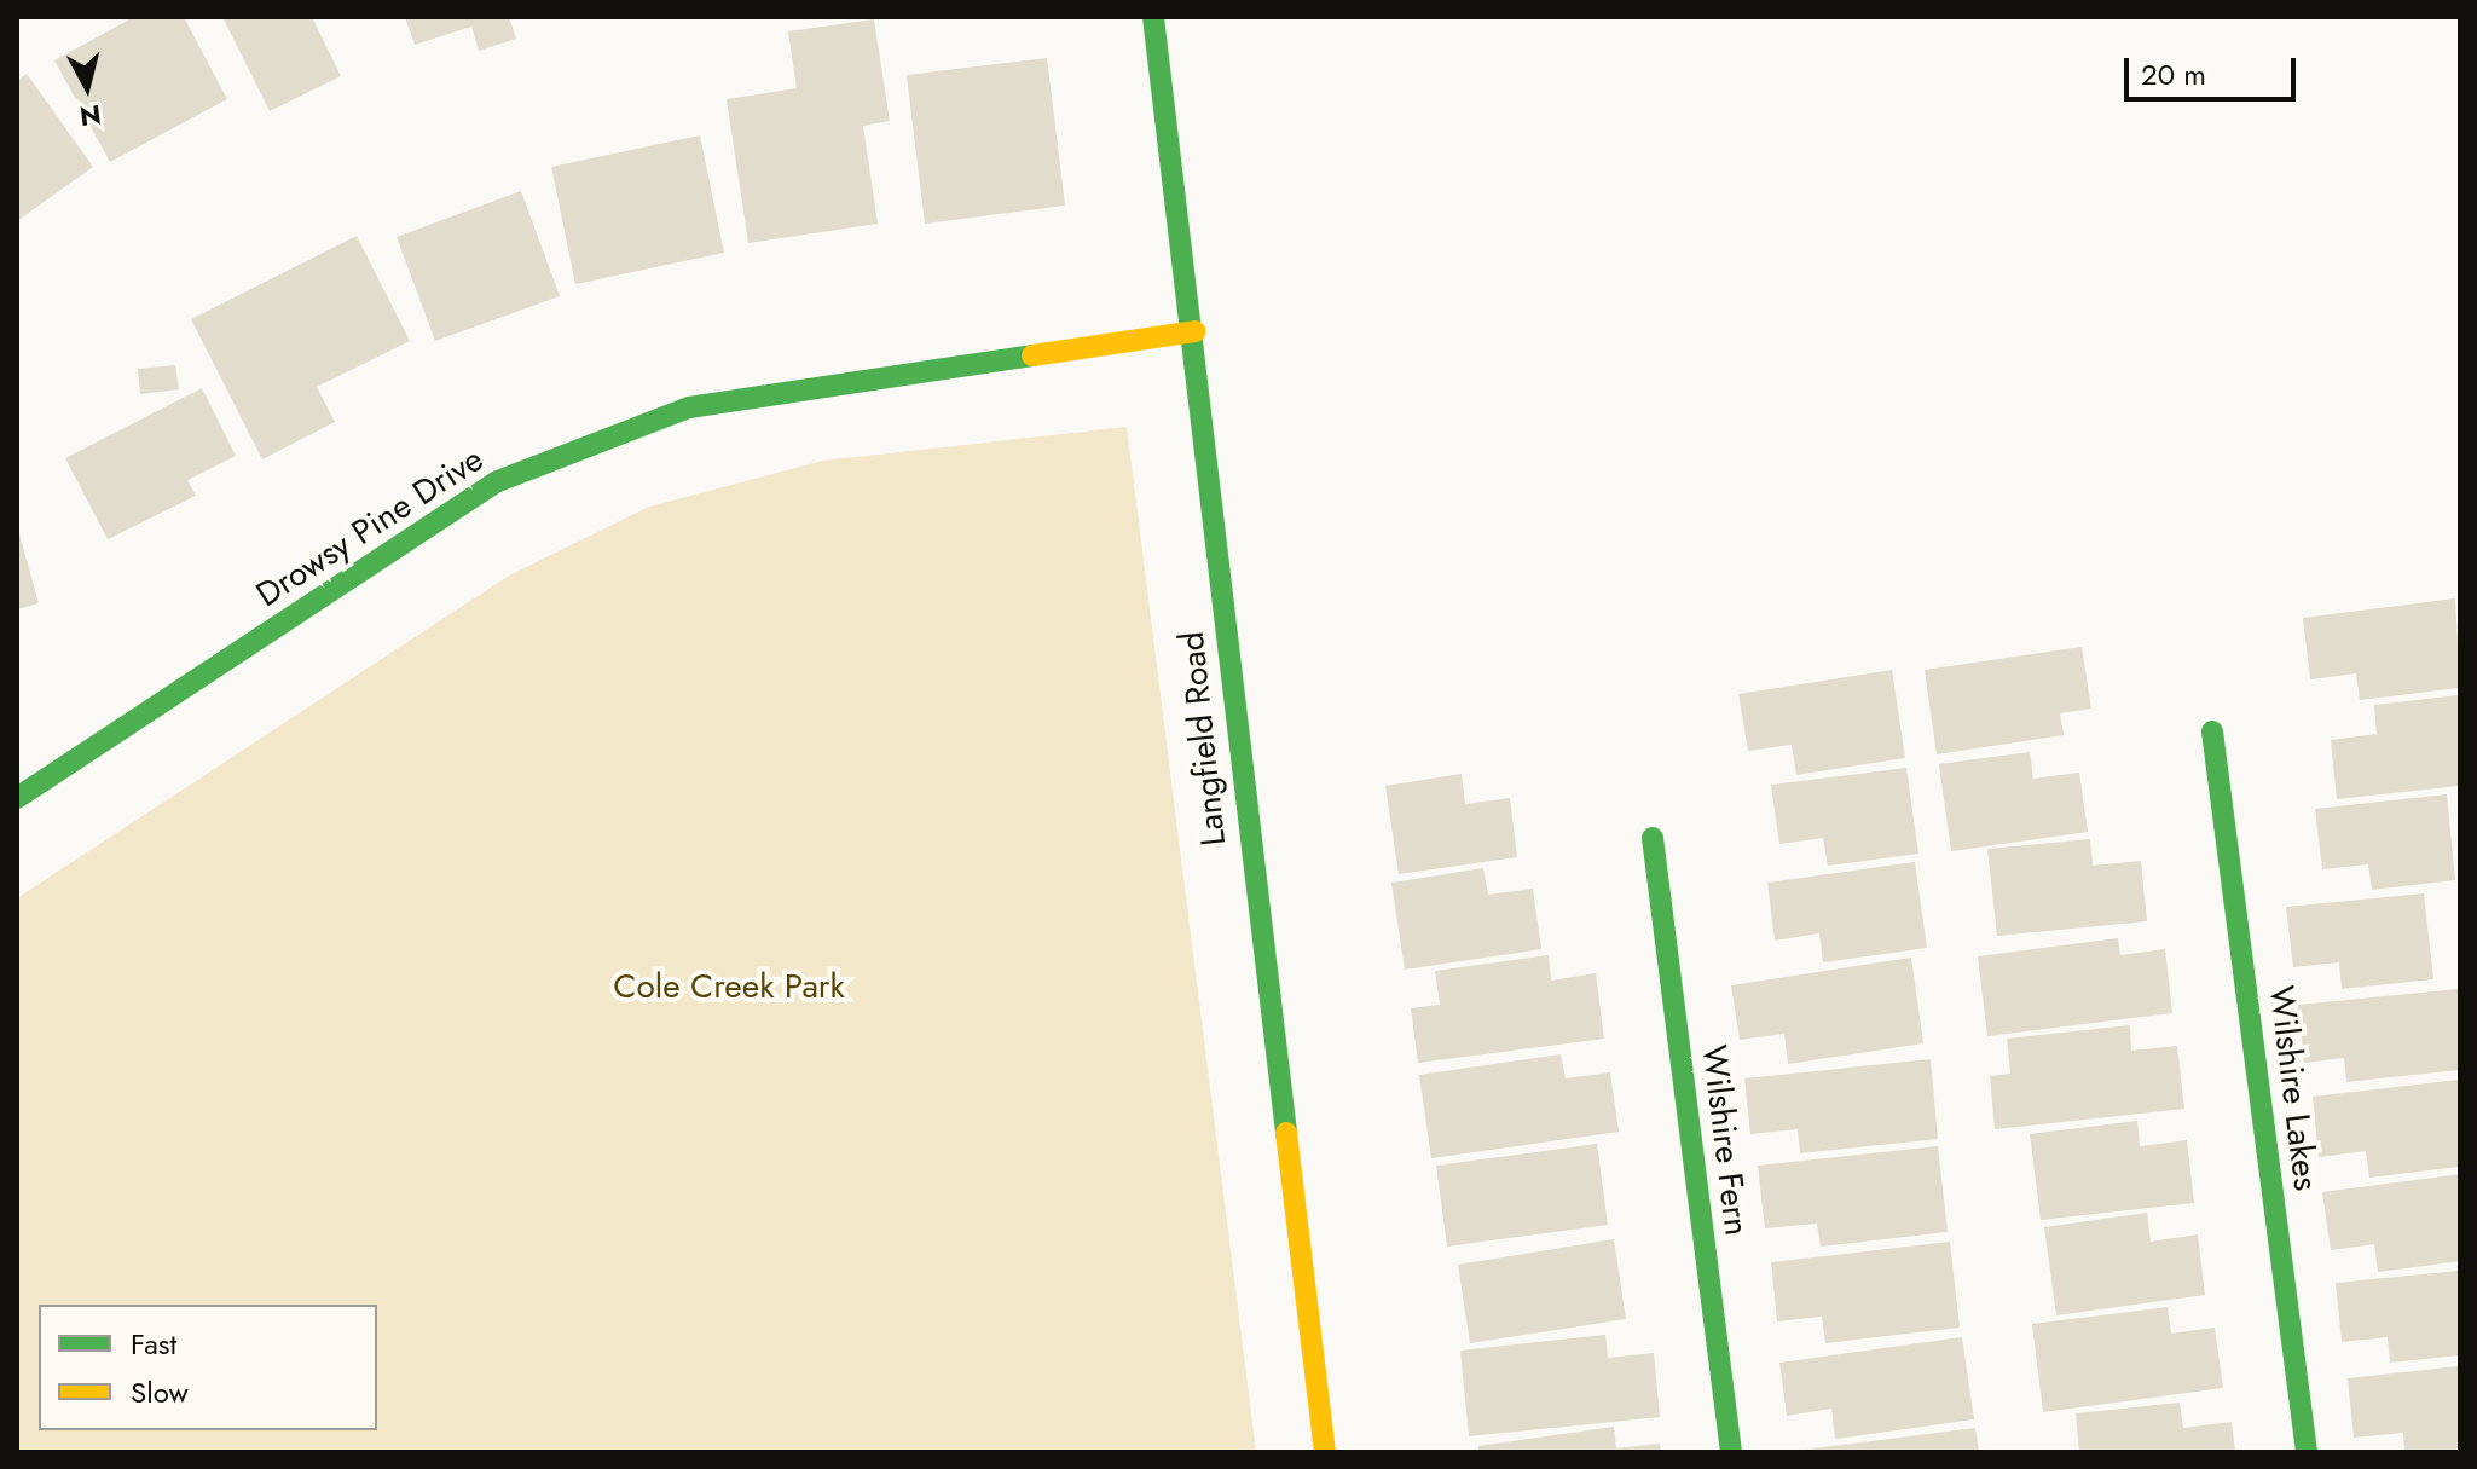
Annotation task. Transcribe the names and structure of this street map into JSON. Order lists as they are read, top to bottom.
{
  "streets": {
    "street": [
      "Drowsy Pine Drive",
      "Langfield Road",
      "Wilshire Lakes",
      "Wilshire Fern"
    ]
  },
  "crossings": [
    ["Drowsy Pine Drive", "Langfield Road"]
  ],
  "parks": ["Cole Creek Park"],
  "legend": ["Fast", "Slow"],
  "scale_bar": "20 m",
  "north": "bottom"
}
